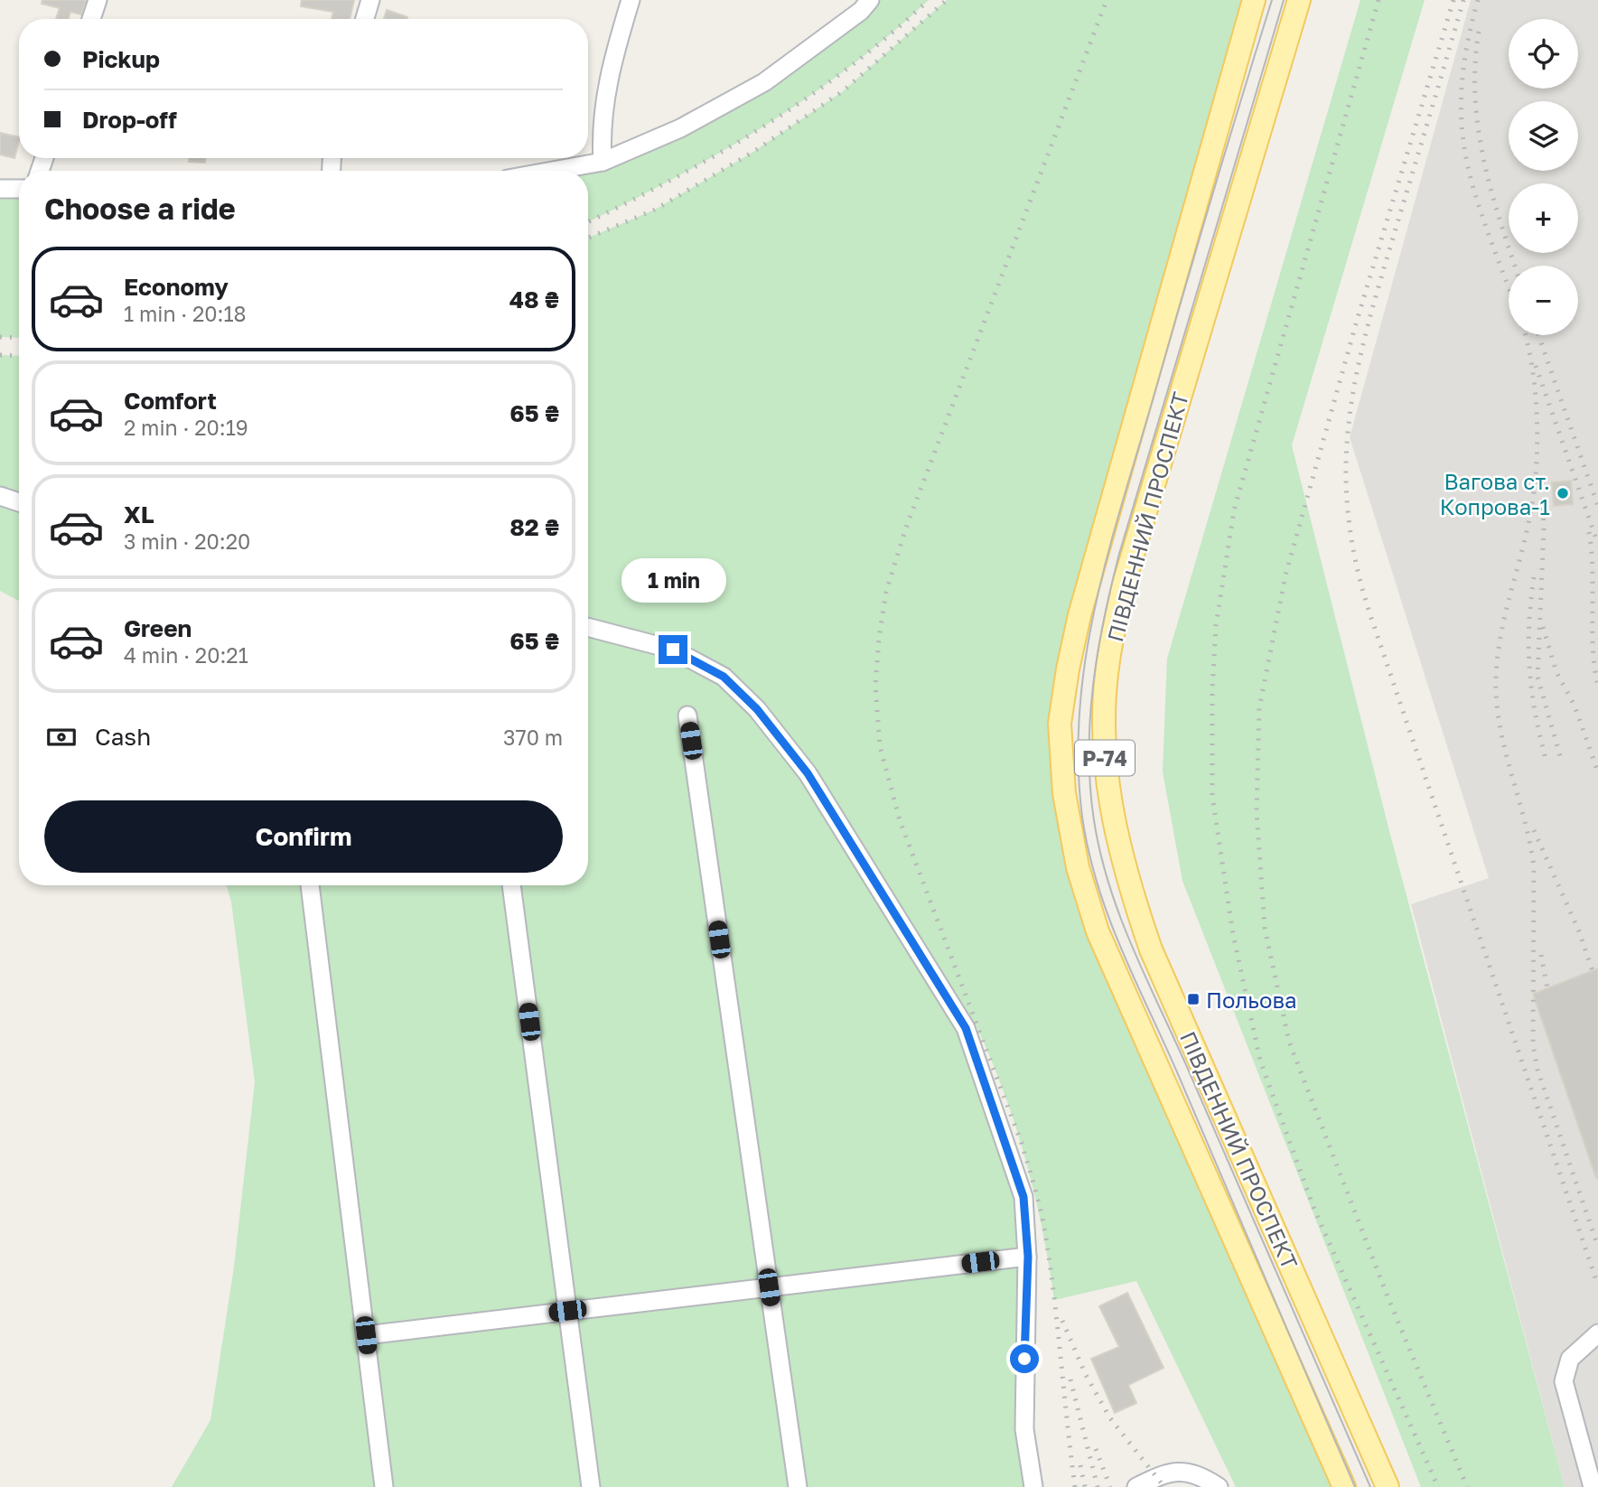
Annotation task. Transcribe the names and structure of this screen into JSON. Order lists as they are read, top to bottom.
{
  "streets": {
    "main road": ["ПІВДЕННИЙ ПРОСПЕКТ", "Р-74"]
  },
  "places": {
    "other": ["Вагова ст. Копрова-1"],
    "transit": ["Польова"]
  },
  "page": {
    "map_buttons": ["+", "−"],
    "banner": ["Pickup", "Drop-off"],
    "heading": "Choose a ride",
    "list": [
      {
        "name": "Economy",
        "note": "1 min · 20:18",
        "value": "48 ₴"
      },
      {
        "name": "Comfort",
        "note": "2 min · 20:19",
        "value": "65 ₴"
      },
      {
        "name": "XL",
        "note": "3 min · 20:20",
        "value": "82 ₴"
      },
      {
        "name": "Green",
        "note": "4 min · 20:21",
        "value": "65 ₴"
      }
    ],
    "bubble": "1 min",
    "pay": ["Cash", "370 m"],
    "buttons": "Confirm"
  }
}
